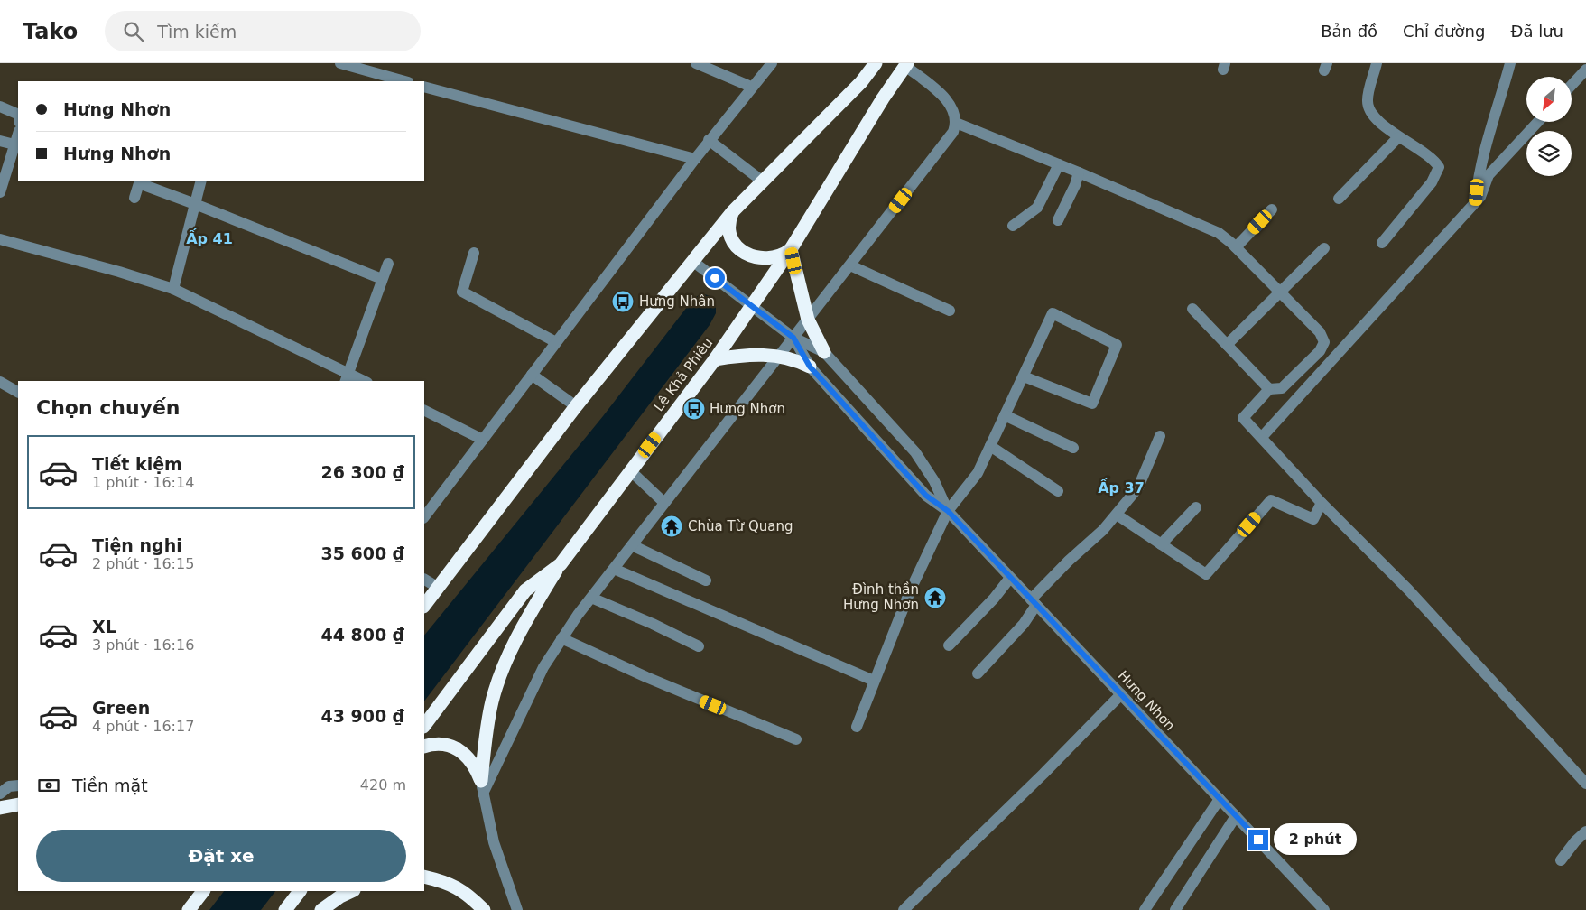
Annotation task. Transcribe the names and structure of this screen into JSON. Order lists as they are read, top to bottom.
{
  "streets": {
    "highway": ["Lê Khả Phiêu"],
    "street": ["Hưng Nhơn"]
  },
  "crossings": [
    ["Lê Khả Phiêu", "Hưng Nhơn"]
  ],
  "districts": ["Ấp 41", "Ấp 37"],
  "places": {
    "bus stop": ["Hưng Nhân", "Hưng Nhơn"],
    "temple": ["Chùa Từ Quang", "Đình thần Hưng Nhơn"]
  },
  "north": "bottom left",
  "page": {
    "header": "Tako",
    "search": "Tìm kiếm",
    "nav": ["Bản đồ", "Chỉ đường", "Đã lưu"],
    "banner": ["Hưng Nhơn", "Hưng Nhơn"],
    "heading": "Chọn chuyến",
    "list": [
      {
        "name": "Tiết kiệm",
        "note": "1 phút · 16:14",
        "value": "26 300 ₫"
      },
      {
        "name": "Tiện nghi",
        "note": "2 phút · 16:15",
        "value": "35 600 ₫"
      },
      {
        "name": "XL",
        "note": "3 phút · 16:16",
        "value": "44 800 ₫"
      },
      {
        "name": "Green",
        "note": "4 phút · 16:17",
        "value": "43 900 ₫"
      }
    ],
    "pay": ["Tiền mặt", "420 m"],
    "buttons": "Đặt xe",
    "bubble": "2 phút"
  }
}
